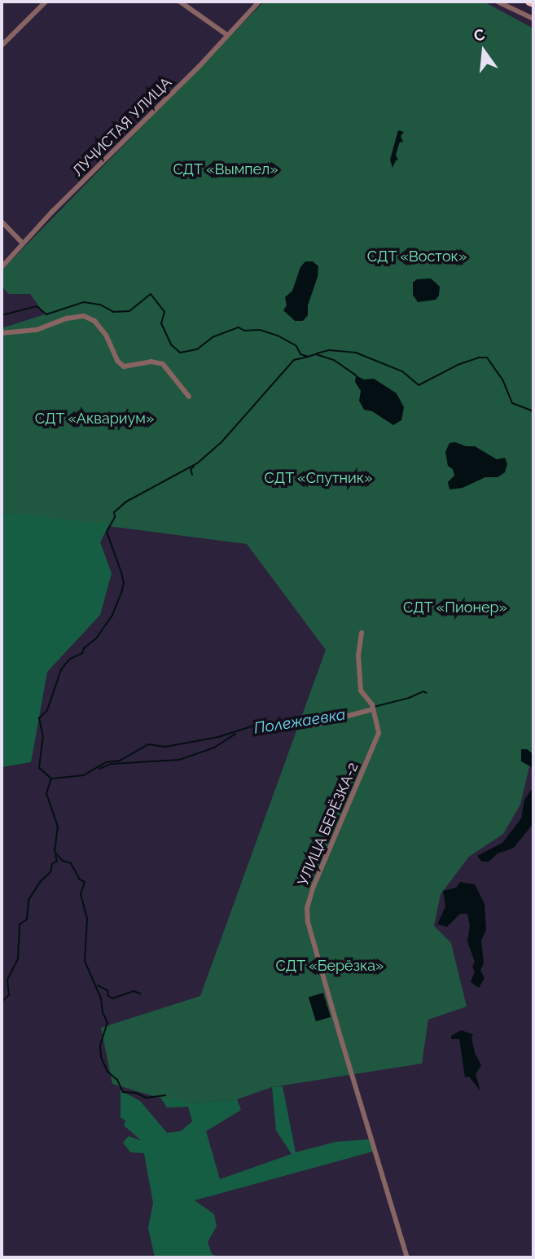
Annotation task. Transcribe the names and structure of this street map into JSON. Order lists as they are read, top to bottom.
{
  "streets": {
    "street": ["ЛУЧИСТАЯ УЛИЦА", "УЛИЦА БЕРЁЗКА-2"]
  },
  "water": ["Полежаевка"],
  "parks": [
    "СДТ «Вымпел»",
    "СДТ «Восток»",
    "СДТ «Аквариум»",
    "СДТ «Спутник»",
    "СДТ «Пионер»",
    "СДТ «Берёзка»"
  ],
  "north": "top"
}
